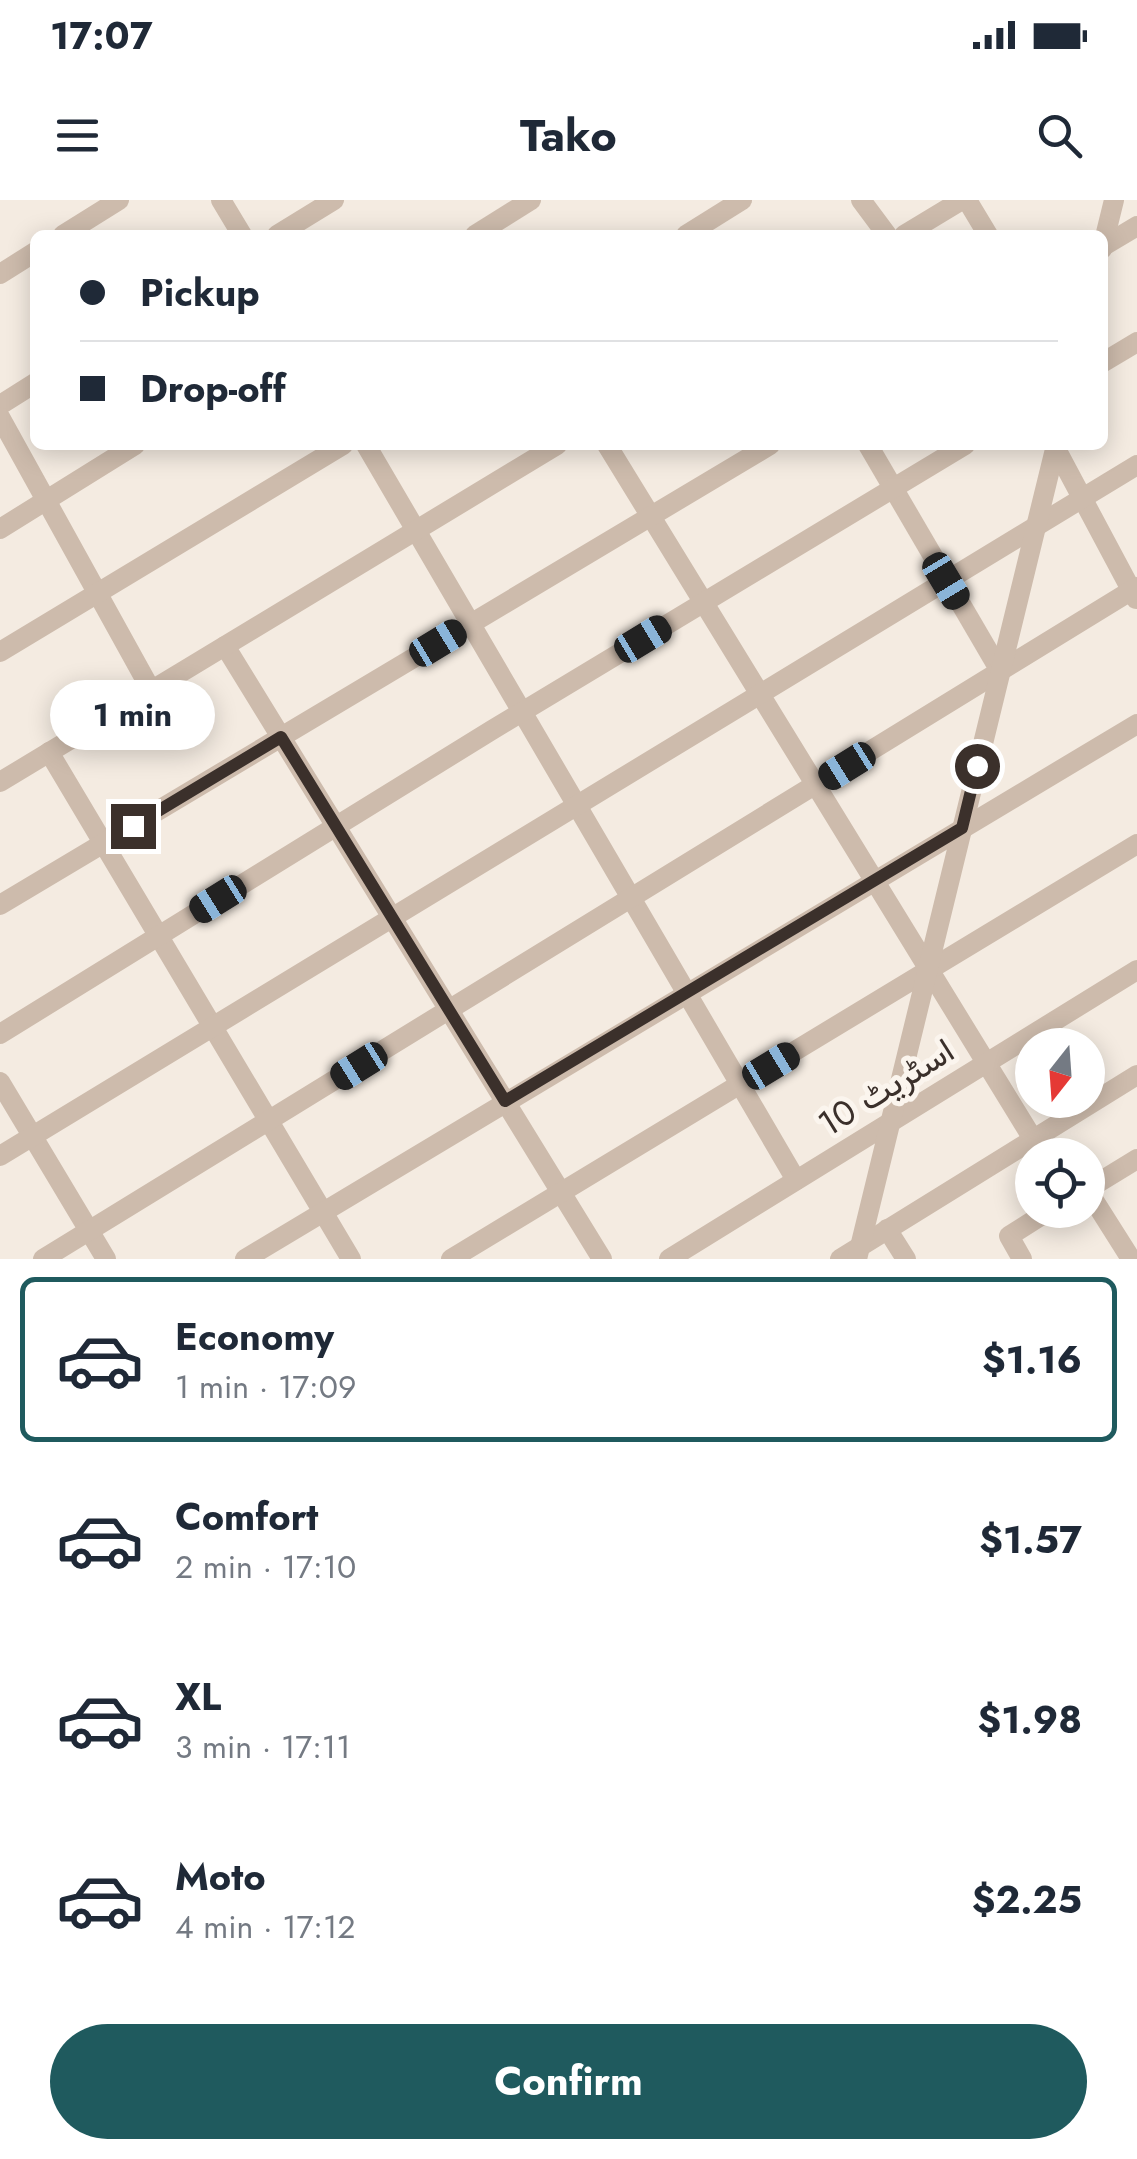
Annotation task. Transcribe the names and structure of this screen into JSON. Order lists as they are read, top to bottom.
{
  "streets": {
    "street": ["اسٹریٹ 10"]
  },
  "north": "bottom",
  "page": {
    "status": "17:07",
    "header": "Tako",
    "banner": ["Pickup", "Drop-off"],
    "bubble": "1 min",
    "list": [
      {
        "name": "Economy",
        "note": "1 min · 17:09",
        "value": "$1.16"
      },
      {
        "name": "Comfort",
        "note": "2 min · 17:10",
        "value": "$1.57"
      },
      {
        "name": "XL",
        "note": "3 min · 17:11",
        "value": "$1.98"
      },
      {
        "name": "Moto",
        "note": "4 min · 17:12",
        "value": "$2.25"
      }
    ],
    "buttons": "Confirm"
  }
}
